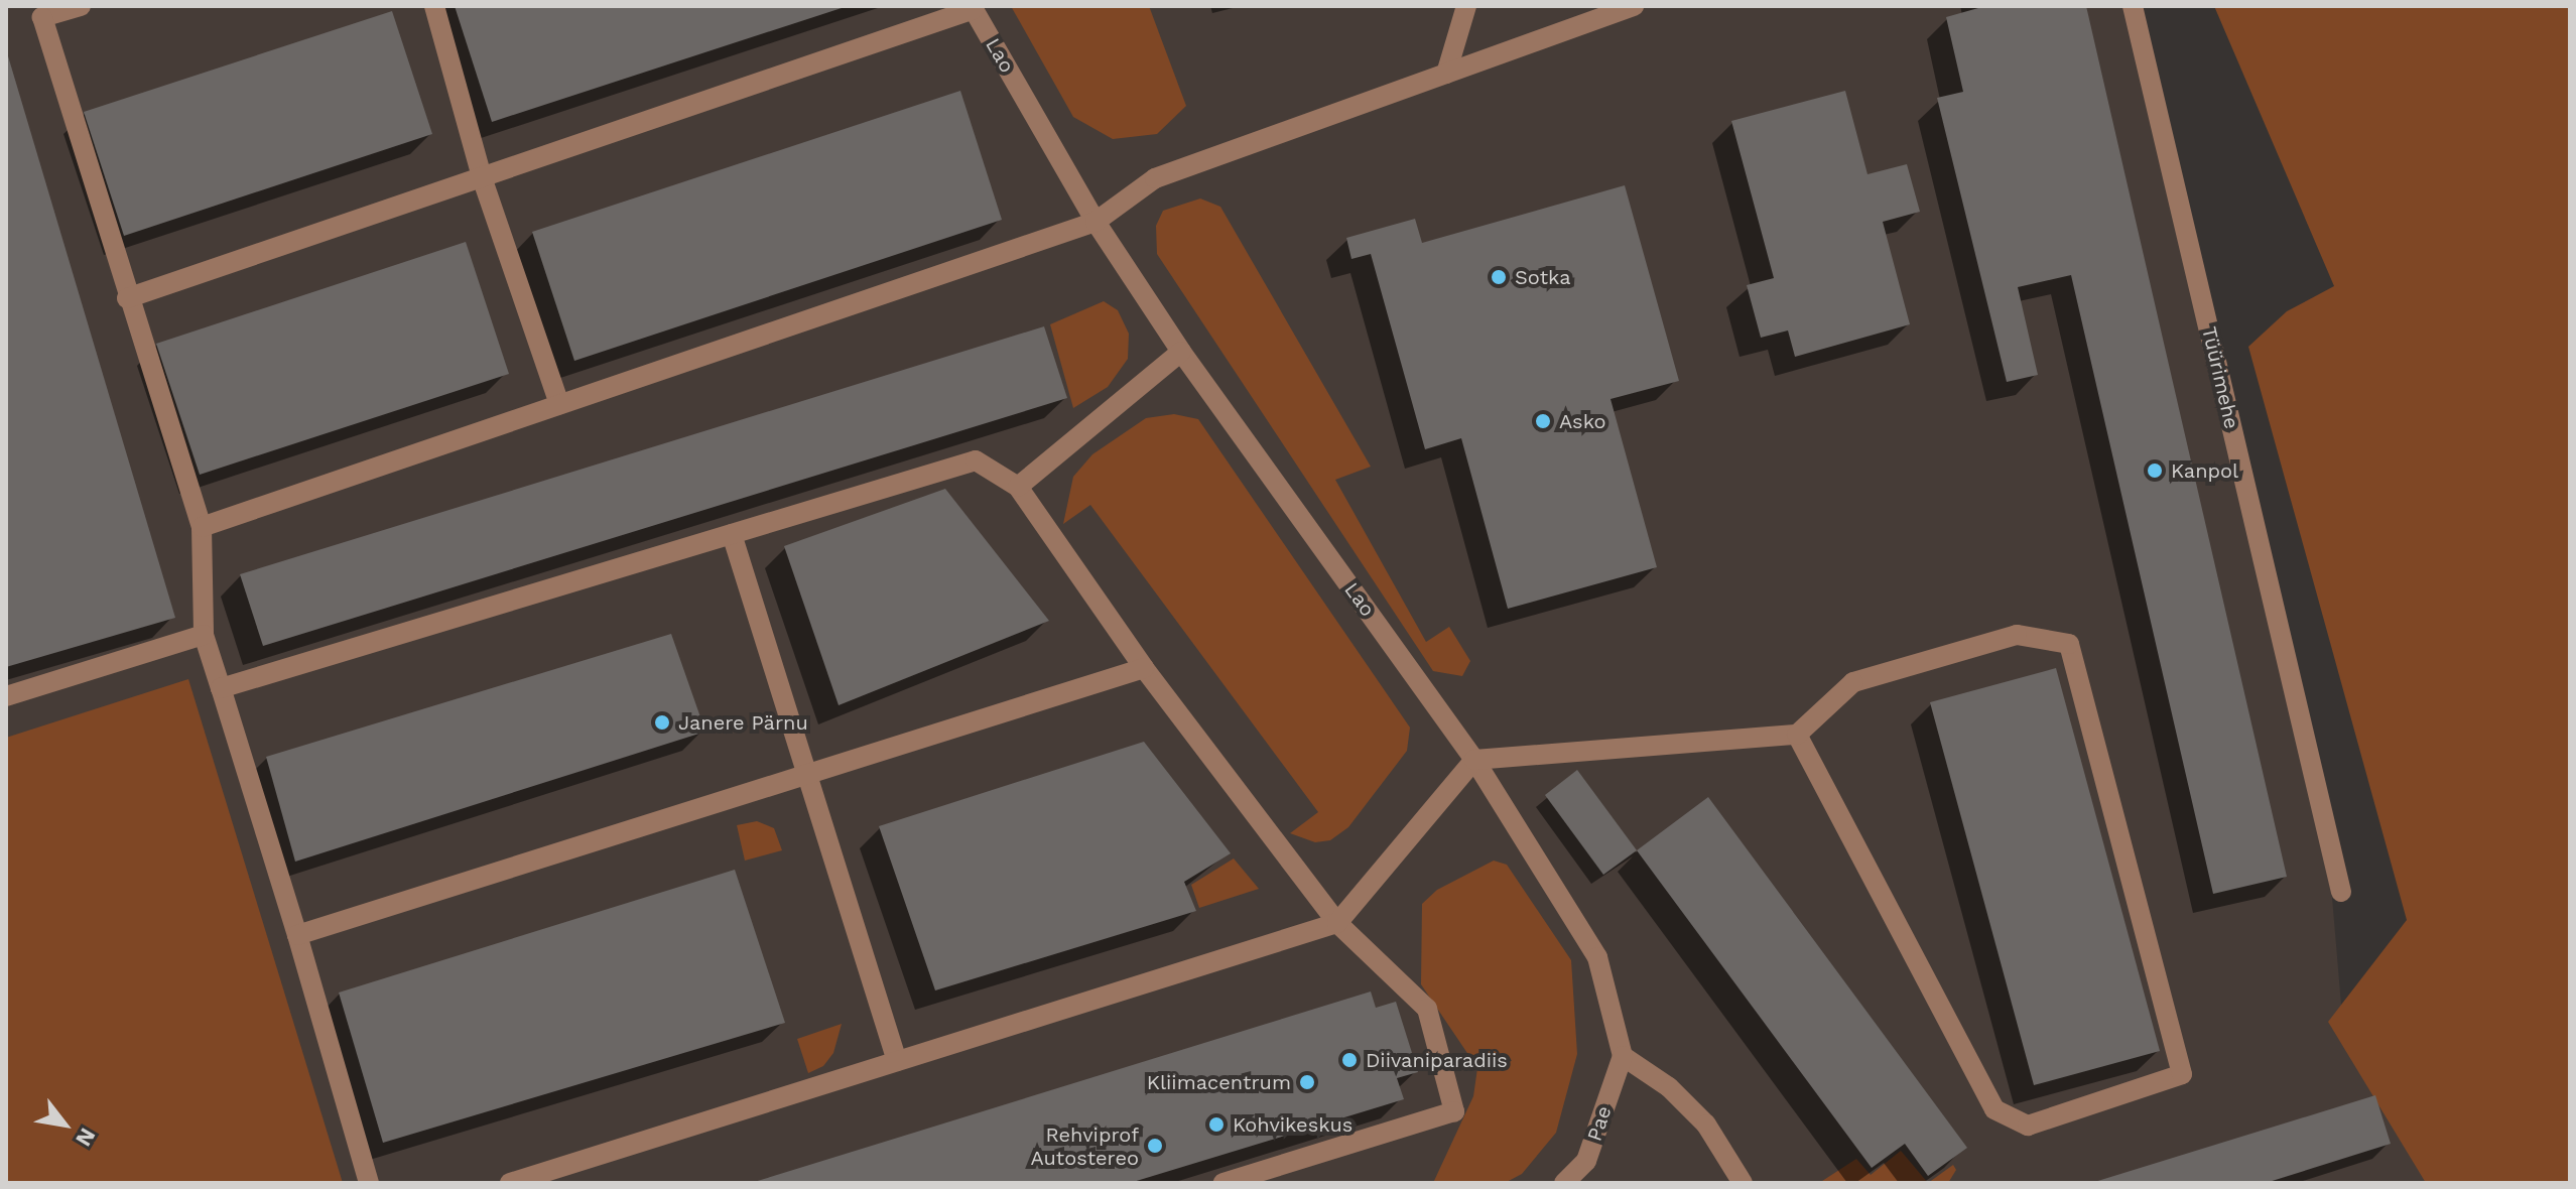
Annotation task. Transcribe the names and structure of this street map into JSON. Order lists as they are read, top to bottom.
{
  "streets": {
    "street": ["Lao", "Tüürimehe", "Pae"]
  },
  "crossings": [
    ["Lao", "Pae"]
  ],
  "places": [
    "Sotka",
    "Asko",
    "Kanpol",
    "Janere Pärnu",
    "Diivaniparadiis",
    "Kliimacentrum",
    "Kohvikeskus",
    "Rehviprof Autostereo"
  ],
  "north": "bottom right"
}
